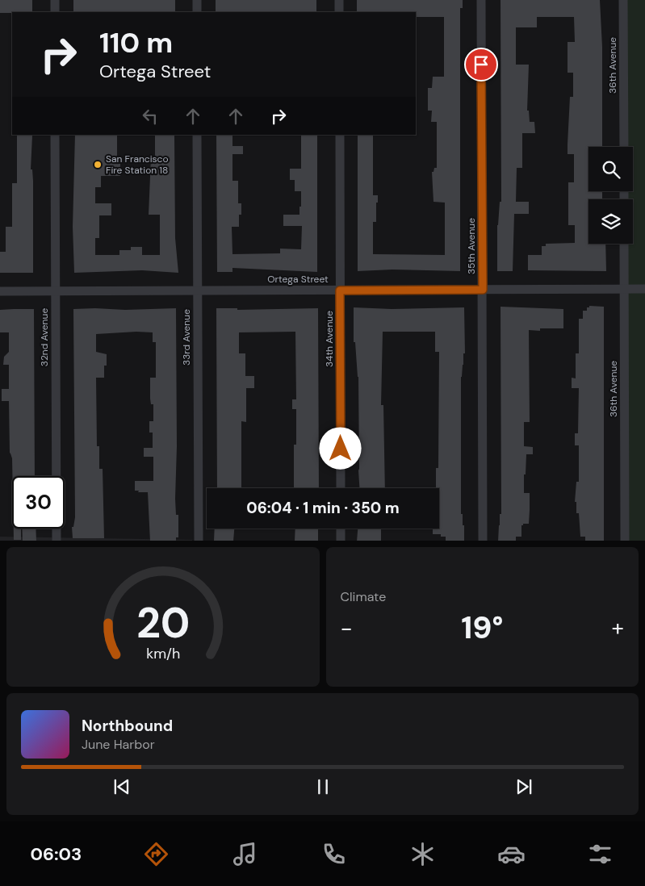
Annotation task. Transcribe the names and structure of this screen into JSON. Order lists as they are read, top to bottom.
{
  "streets": {
    "street": [
      "36th Avenue",
      "35th Avenue",
      "Ortega Street",
      "32nd Avenue",
      "33rd Avenue",
      "34th Avenue"
    ]
  },
  "crossings": [
    ["36th Avenue", "Ortega Street"],
    ["35th Avenue", "Ortega Street"],
    ["Ortega Street", "32nd Avenue"],
    ["Ortega Street", "33rd Avenue"],
    ["Ortega Street", "34th Avenue"]
  ],
  "places": ["San Francisco Fire Station 18"],
  "page": {
    "turn": ["110 m", "Ortega Street"],
    "limit": "30",
    "trip": "06:04 · 1 min · 350 m",
    "tile": "Climate",
    "heat": ["−", "19°", "+"],
    "song": ["Northbound", "June Harbor"],
    "tabs": "06:03",
    "gauge": ["20", "km/h"]
  }
}
